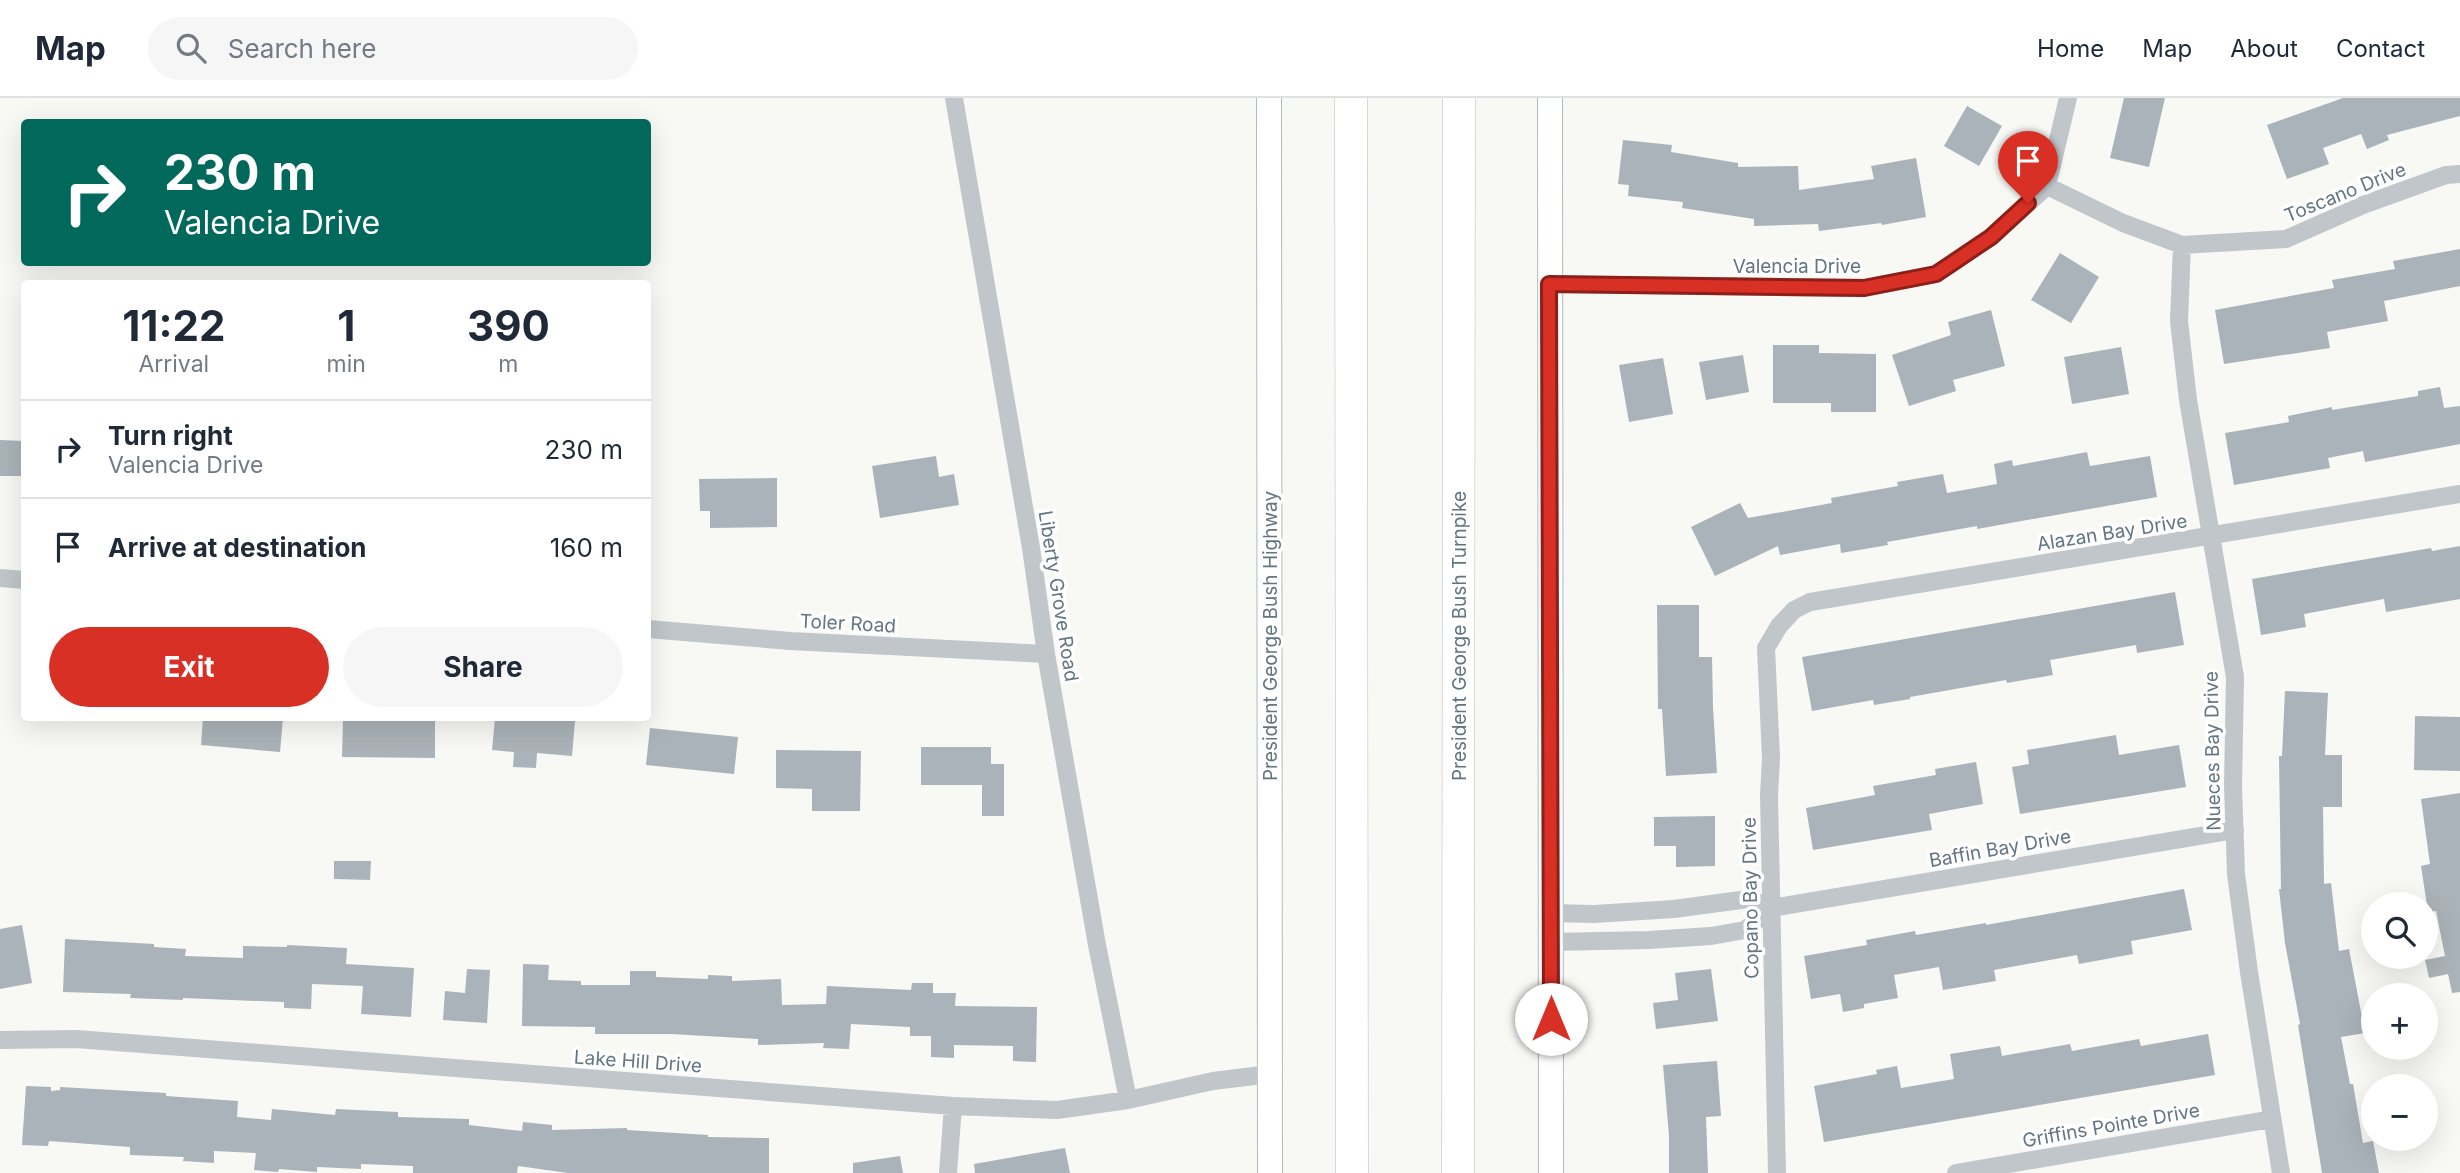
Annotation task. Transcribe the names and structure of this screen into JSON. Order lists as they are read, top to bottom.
{
  "streets": {
    "highway": ["President George Bush Turnpike"],
    "main road": ["President George Bush Highway"],
    "street": [
      "Toscano Drive",
      "Valencia Drive",
      "Alazan Bay Drive",
      "Liberty Grove Road",
      "Toler Road",
      "Nueces Bay Drive",
      "Baffin Bay Drive",
      "Copano Bay Drive",
      "Lake Hill Drive",
      "Griffins Pointe Drive"
    ]
  },
  "crossings": [
    ["Toscano Drive", "Valencia Drive"],
    ["Toscano Drive", "Nueces Bay Drive"],
    ["Alazan Bay Drive", "Nueces Bay Drive"],
    ["Alazan Bay Drive", "Copano Bay Drive"],
    ["Liberty Grove Road", "Toler Road"],
    ["Liberty Grove Road", "Lake Hill Drive"],
    ["President George Bush Highway", "Lake Hill Drive"],
    ["Nueces Bay Drive", "Baffin Bay Drive"],
    ["Nueces Bay Drive", "Griffins Pointe Drive"],
    ["Baffin Bay Drive", "Copano Bay Drive"]
  ],
  "page": {
    "header": "Map",
    "search": "Search here",
    "nav": [
      "Home",
      "Map",
      "About",
      "Contact"
    ],
    "turn": ["230 m", "Valencia Drive"],
    "eta": [
      "11:22",
      "Arrival",
      "1",
      "min",
      "390",
      "m"
    ],
    "list": [
      {
        "name": "Turn right",
        "note": "Valencia Drive",
        "value": "230 m"
      },
      {
        "name": "Arrive at destination",
        "value": "160 m"
      }
    ],
    "buttons": ["Exit", "Share"],
    "map_buttons": ["+", "−"]
  }
}
